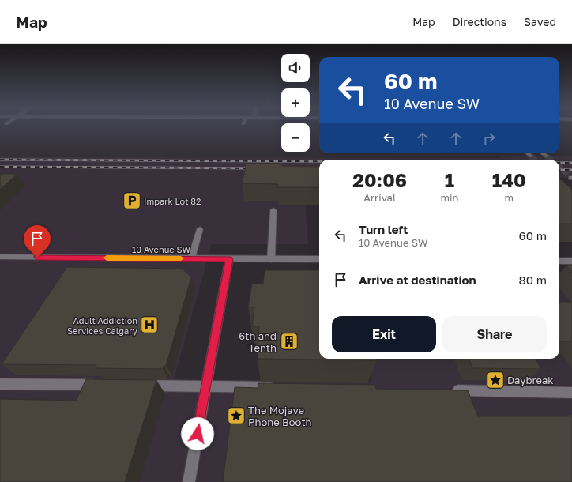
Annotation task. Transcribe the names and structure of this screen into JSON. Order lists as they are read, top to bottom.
{
  "streets": {
    "main road": ["10 Avenue SW"]
  },
  "places": {
    "parking": ["Impark Lot 82"],
    "hospital": ["Adult Addiction Services Calgary"],
    "building": ["6th and Tenth"],
    "place": ["Daybreak", "The Mojave Phone Booth"]
  },
  "page": {
    "header": "Map",
    "nav": ["Map", "Directions", "Saved"],
    "map_buttons": ["+", "−"],
    "turn": ["60 m", "10 Avenue SW"],
    "eta": [
      "20:06",
      "Arrival",
      "1",
      "min",
      "140",
      "m"
    ],
    "list": [
      {
        "name": "Turn left",
        "note": "10 Avenue SW",
        "value": "60 m"
      },
      {
        "name": "Arrive at destination",
        "value": "80 m"
      }
    ],
    "buttons": ["Exit", "Share"]
  }
}
